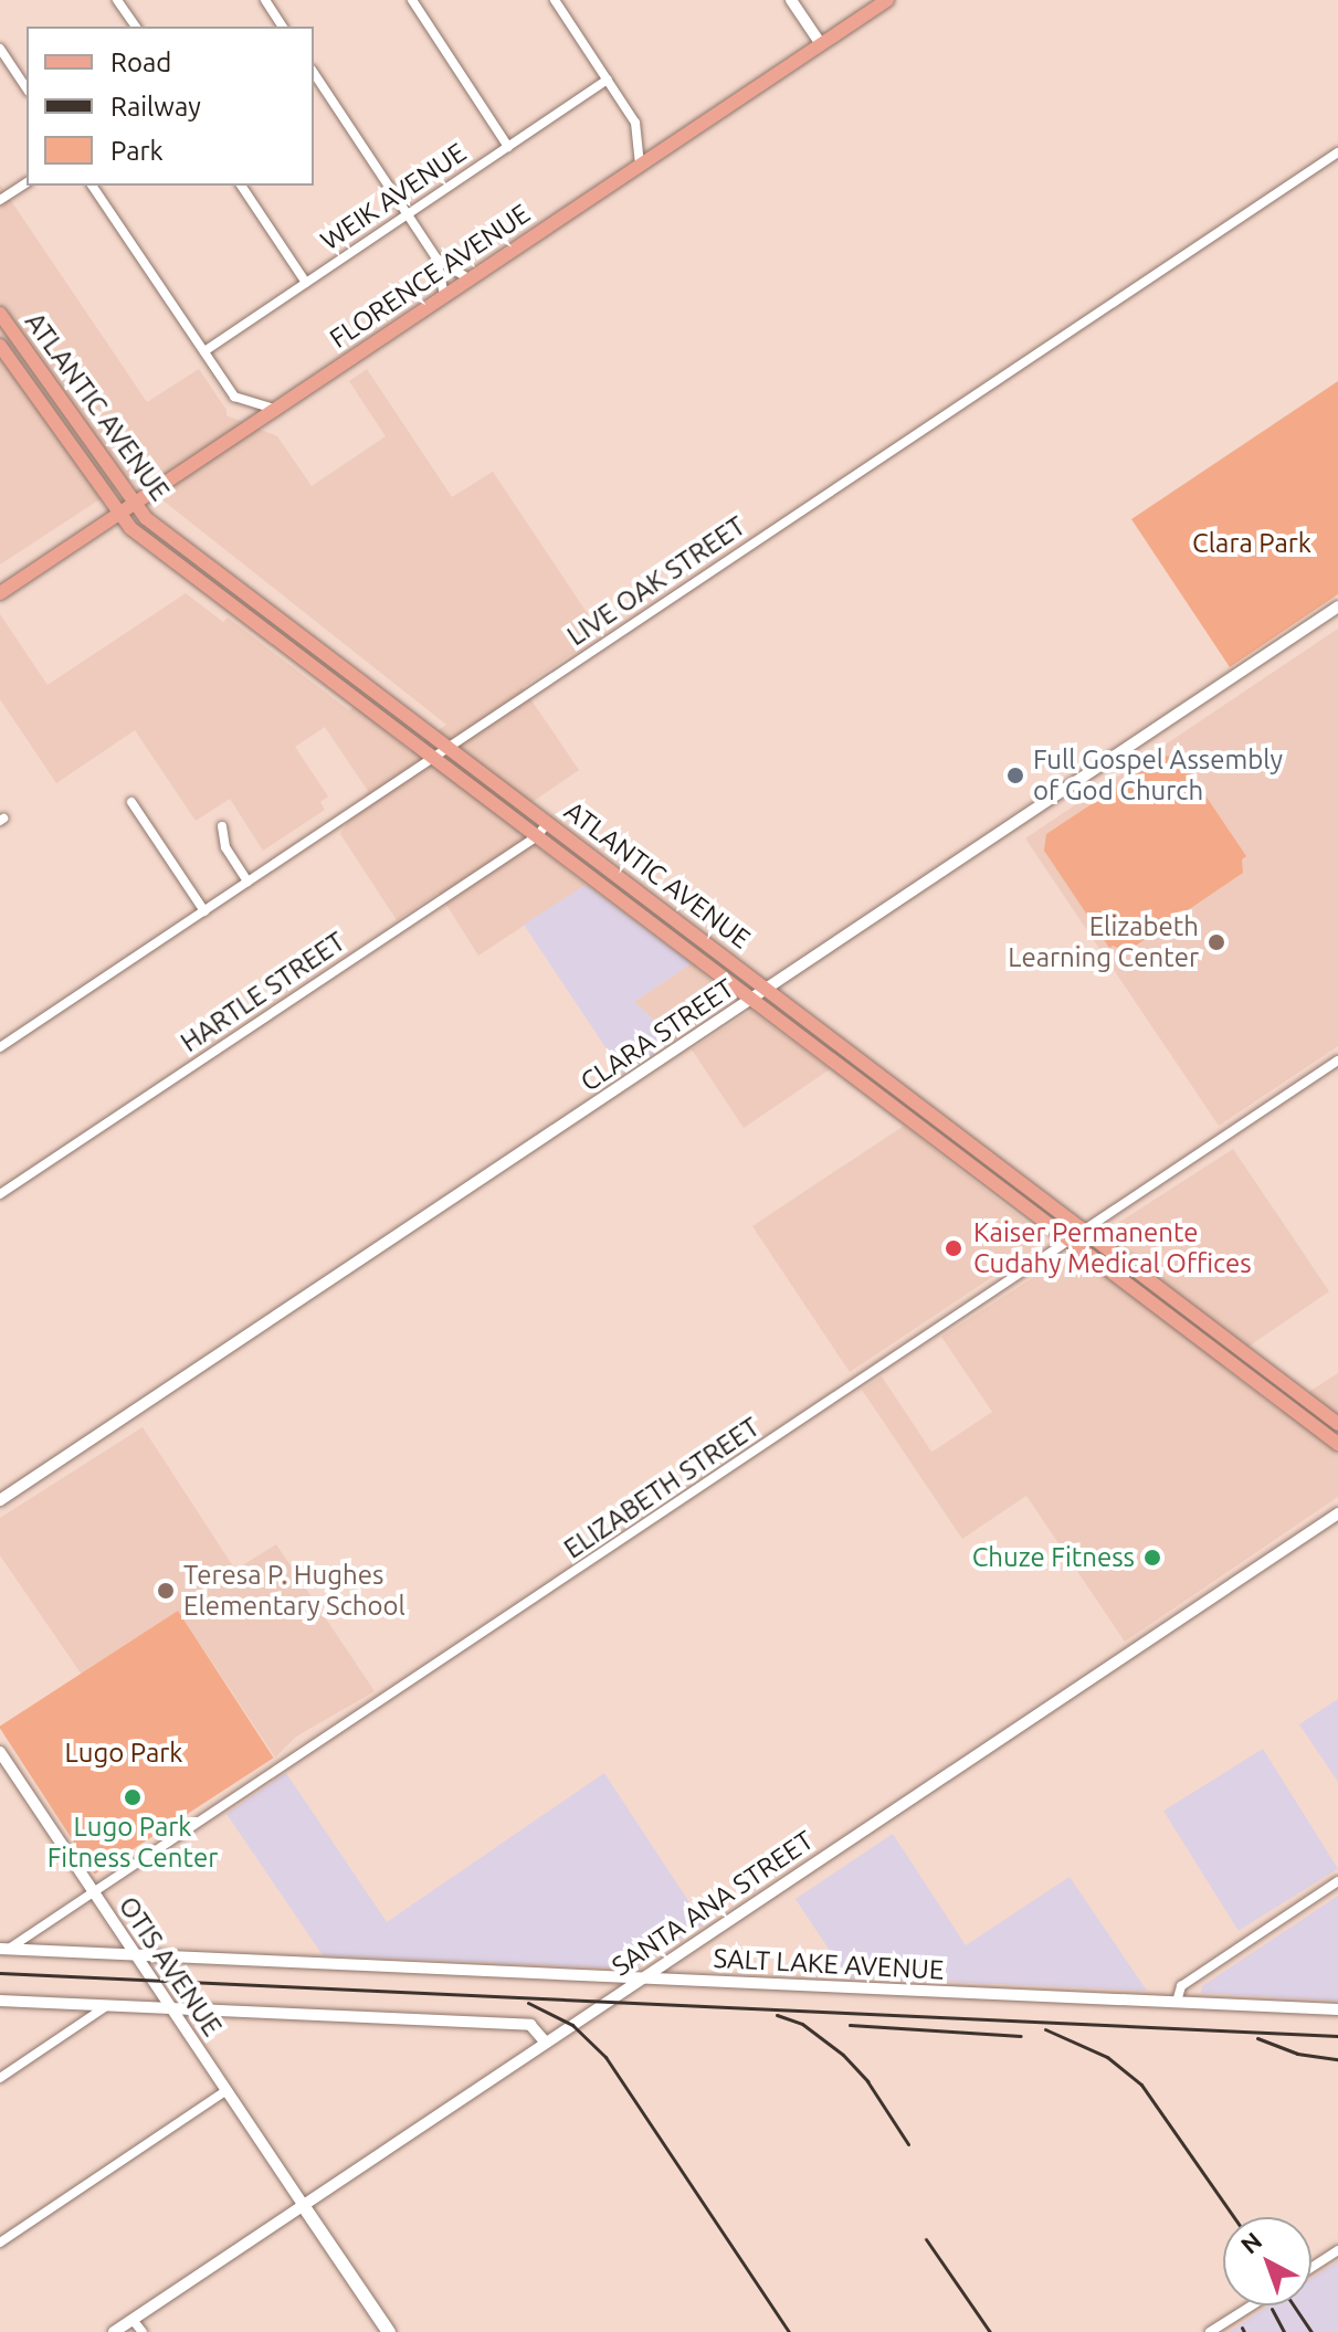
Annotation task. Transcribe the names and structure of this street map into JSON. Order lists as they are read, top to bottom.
{
  "streets": {
    "main road": ["FLORENCE AVENUE", "ATLANTIC AVENUE"],
    "street": [
      "WEIK AVENUE",
      "LIVE OAK STREET",
      "HARTLE STREET",
      "CLARA STREET",
      "ELIZABETH STREET",
      "SANTA ANA STREET",
      "SALT LAKE AVENUE",
      "OTIS AVENUE"
    ]
  },
  "crossings": [
    ["FLORENCE AVENUE", "ATLANTIC AVENUE"],
    ["ATLANTIC AVENUE", "LIVE OAK STREET"],
    ["ATLANTIC AVENUE", "HARTLE STREET"],
    ["ATLANTIC AVENUE", "CLARA STREET"],
    ["ATLANTIC AVENUE", "ELIZABETH STREET"],
    ["ELIZABETH STREET", "SALT LAKE AVENUE"],
    ["ELIZABETH STREET", "OTIS AVENUE"],
    ["SANTA ANA STREET", "SALT LAKE AVENUE"],
    ["SANTA ANA STREET", "OTIS AVENUE"],
    ["SALT LAKE AVENUE", "OTIS AVENUE"]
  ],
  "parks": ["Clara Park", "Lugo Park"],
  "places": [
    "Full Gospel Assembly of God Church",
    "Elizabeth Learning Center",
    "Kaiser Permanente Cudahy Medical Offices",
    "Chuze Fitness",
    "Teresa P. Hughes Elementary School",
    "Lugo Park Fitness Center"
  ],
  "legend": ["Road", "Railway", "Park"],
  "north": "top left"
}
